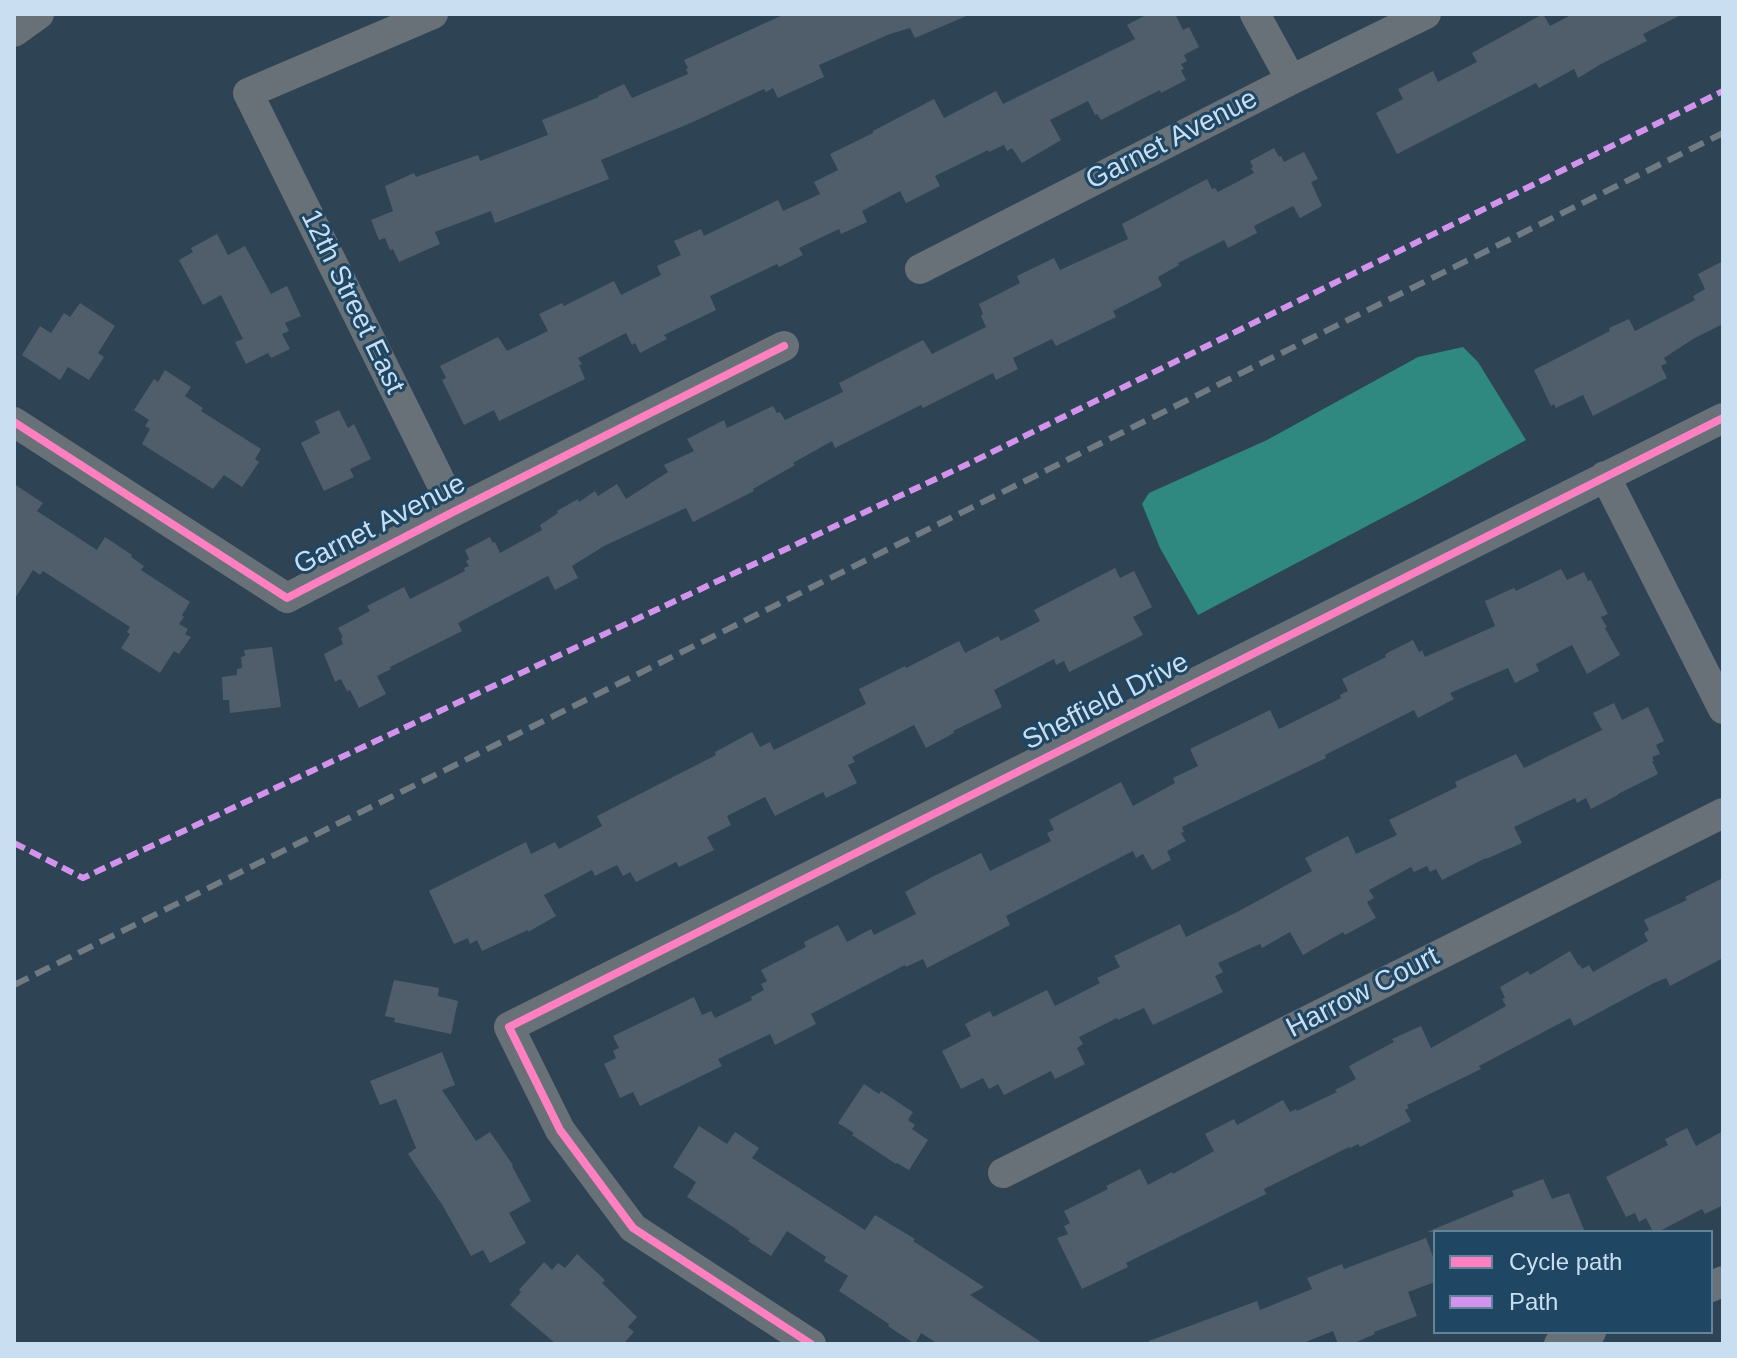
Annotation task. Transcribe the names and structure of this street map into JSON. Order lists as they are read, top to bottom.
{
  "streets": {
    "street": [
      "Garnet Avenue",
      "12th Street East",
      "Sheffield Drive",
      "Harrow Court"
    ]
  },
  "crossings": [
    ["Garnet Avenue", "12th Street East"]
  ],
  "legend": ["Cycle path", "Path"]
}
